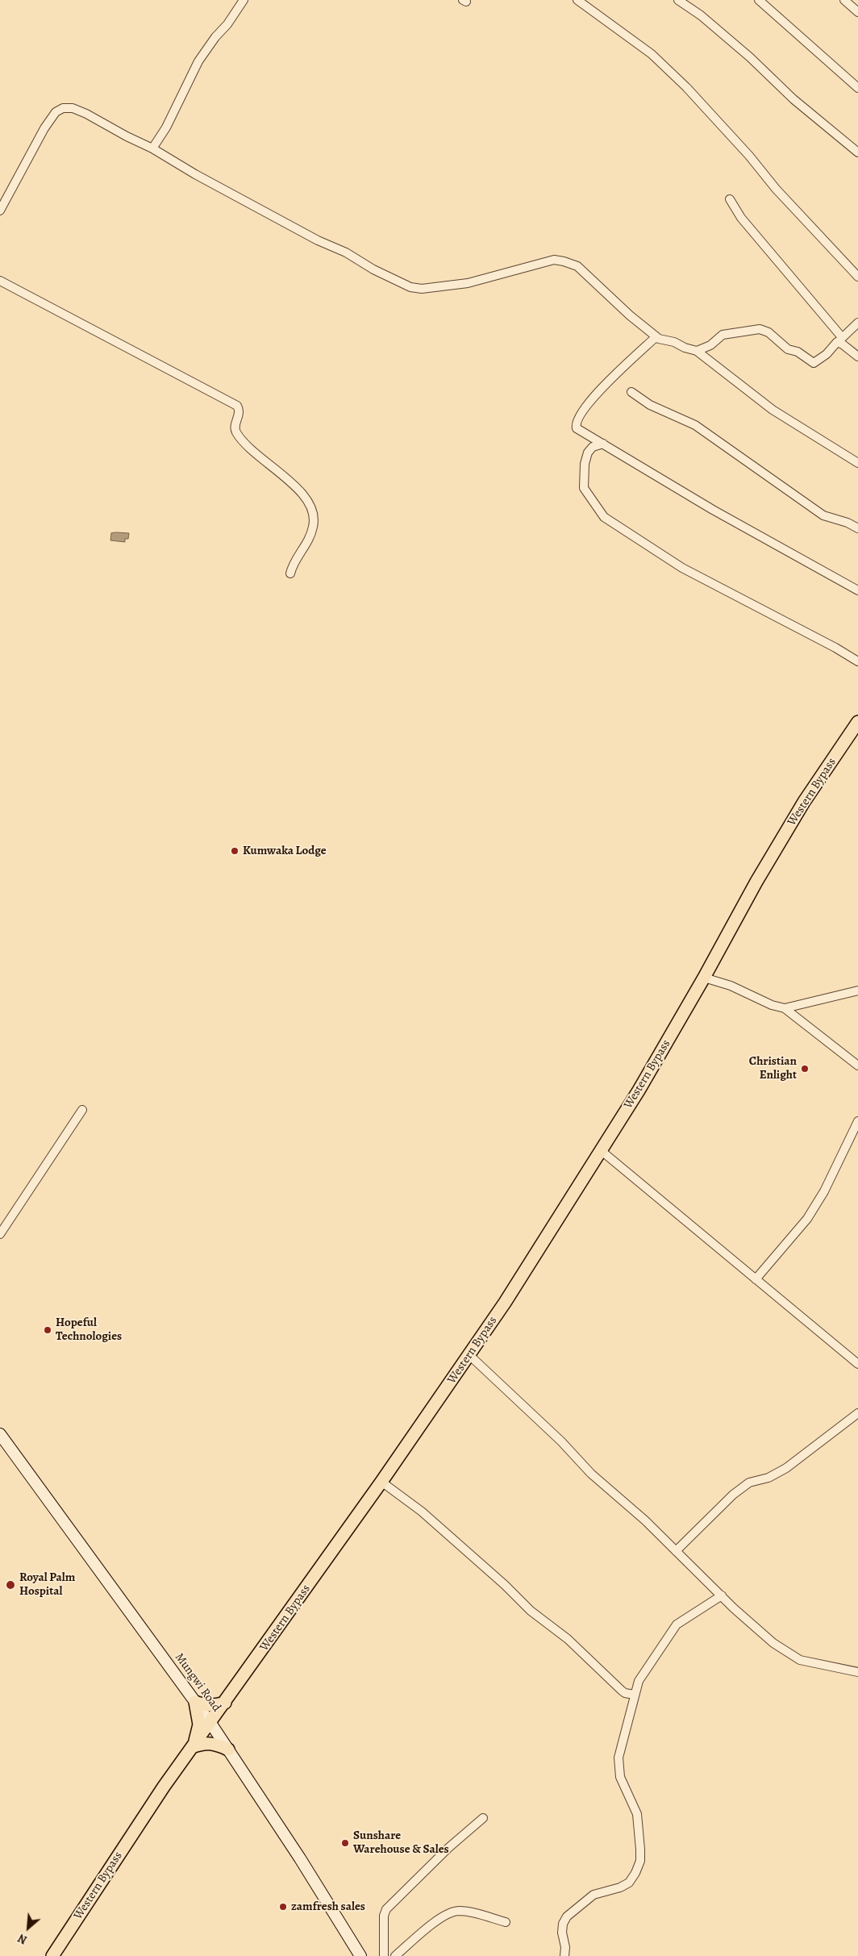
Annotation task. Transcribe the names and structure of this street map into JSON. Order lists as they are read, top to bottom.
{
  "streets": {
    "main road": ["Western Bypass", "Mungwi Road"]
  },
  "crossings": [
    ["Western Bypass", "Mungwi Road"]
  ],
  "places": [
    "Kumwaka Lodge",
    "Christian Enlight",
    "Hopeful Technologies",
    "Royal Palm Hospital",
    "Sunshare Warehouse & Sales",
    "zamfresh sales"
  ],
  "north": "bottom left"
}
